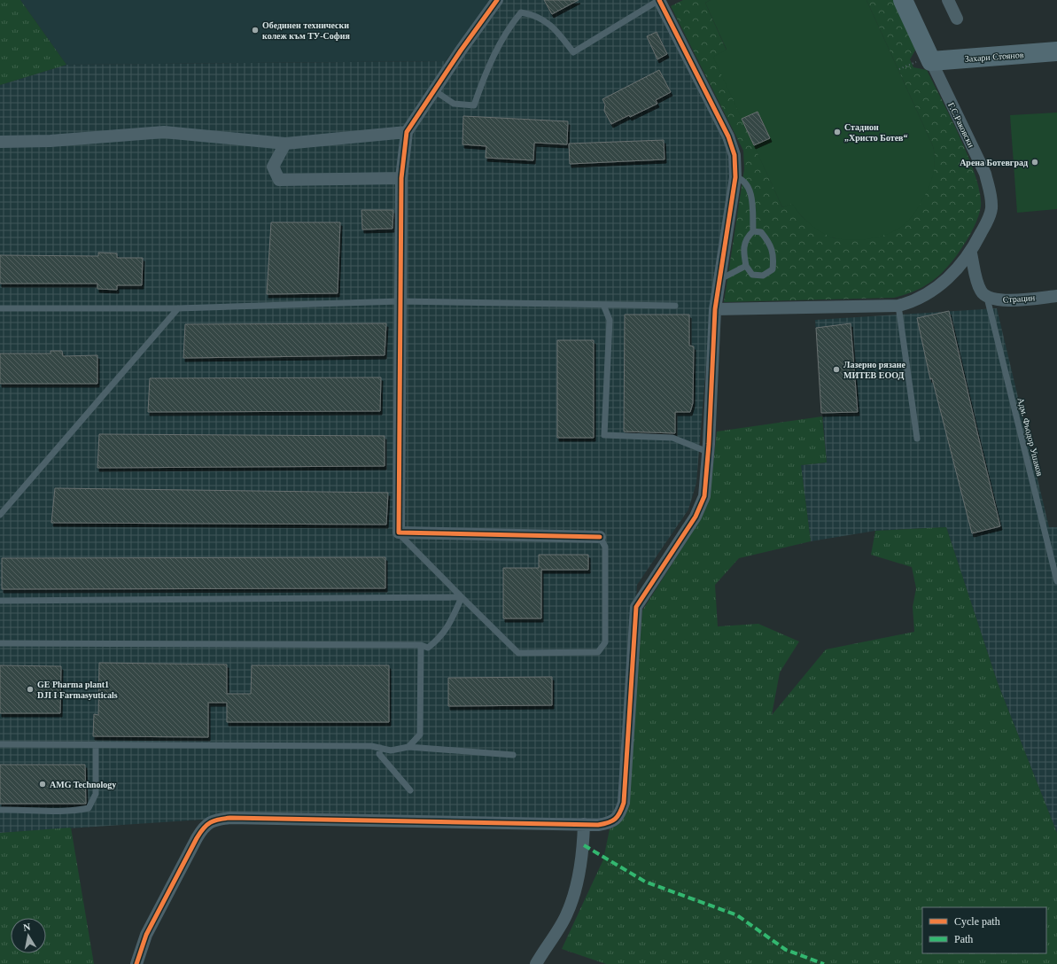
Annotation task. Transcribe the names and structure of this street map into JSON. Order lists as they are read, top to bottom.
{
  "streets": {
    "main road": ["Захари Стоянов", "Г.С.Раковски"],
    "street": ["Страцин"],
    "lane": ["Адм. Фьодор Ушаков"]
  },
  "crossings": [
    ["Захари Стоянов", "Г.С.Раковски"],
    ["Страцин", "Адм. Фьодор Ушаков"]
  ],
  "places": [
    "Обединен технически колеж към ТУ-София",
    "Стадион „Христо Ботев“",
    "Арена Ботевград",
    "Лазерно рязане МИТЕВ ЕООД",
    "GE Pharma plant1 DJI I Farmasyuticals",
    "AMG Technology"
  ],
  "legend": ["Cycle path", "Path"],
  "north": "top"
}
